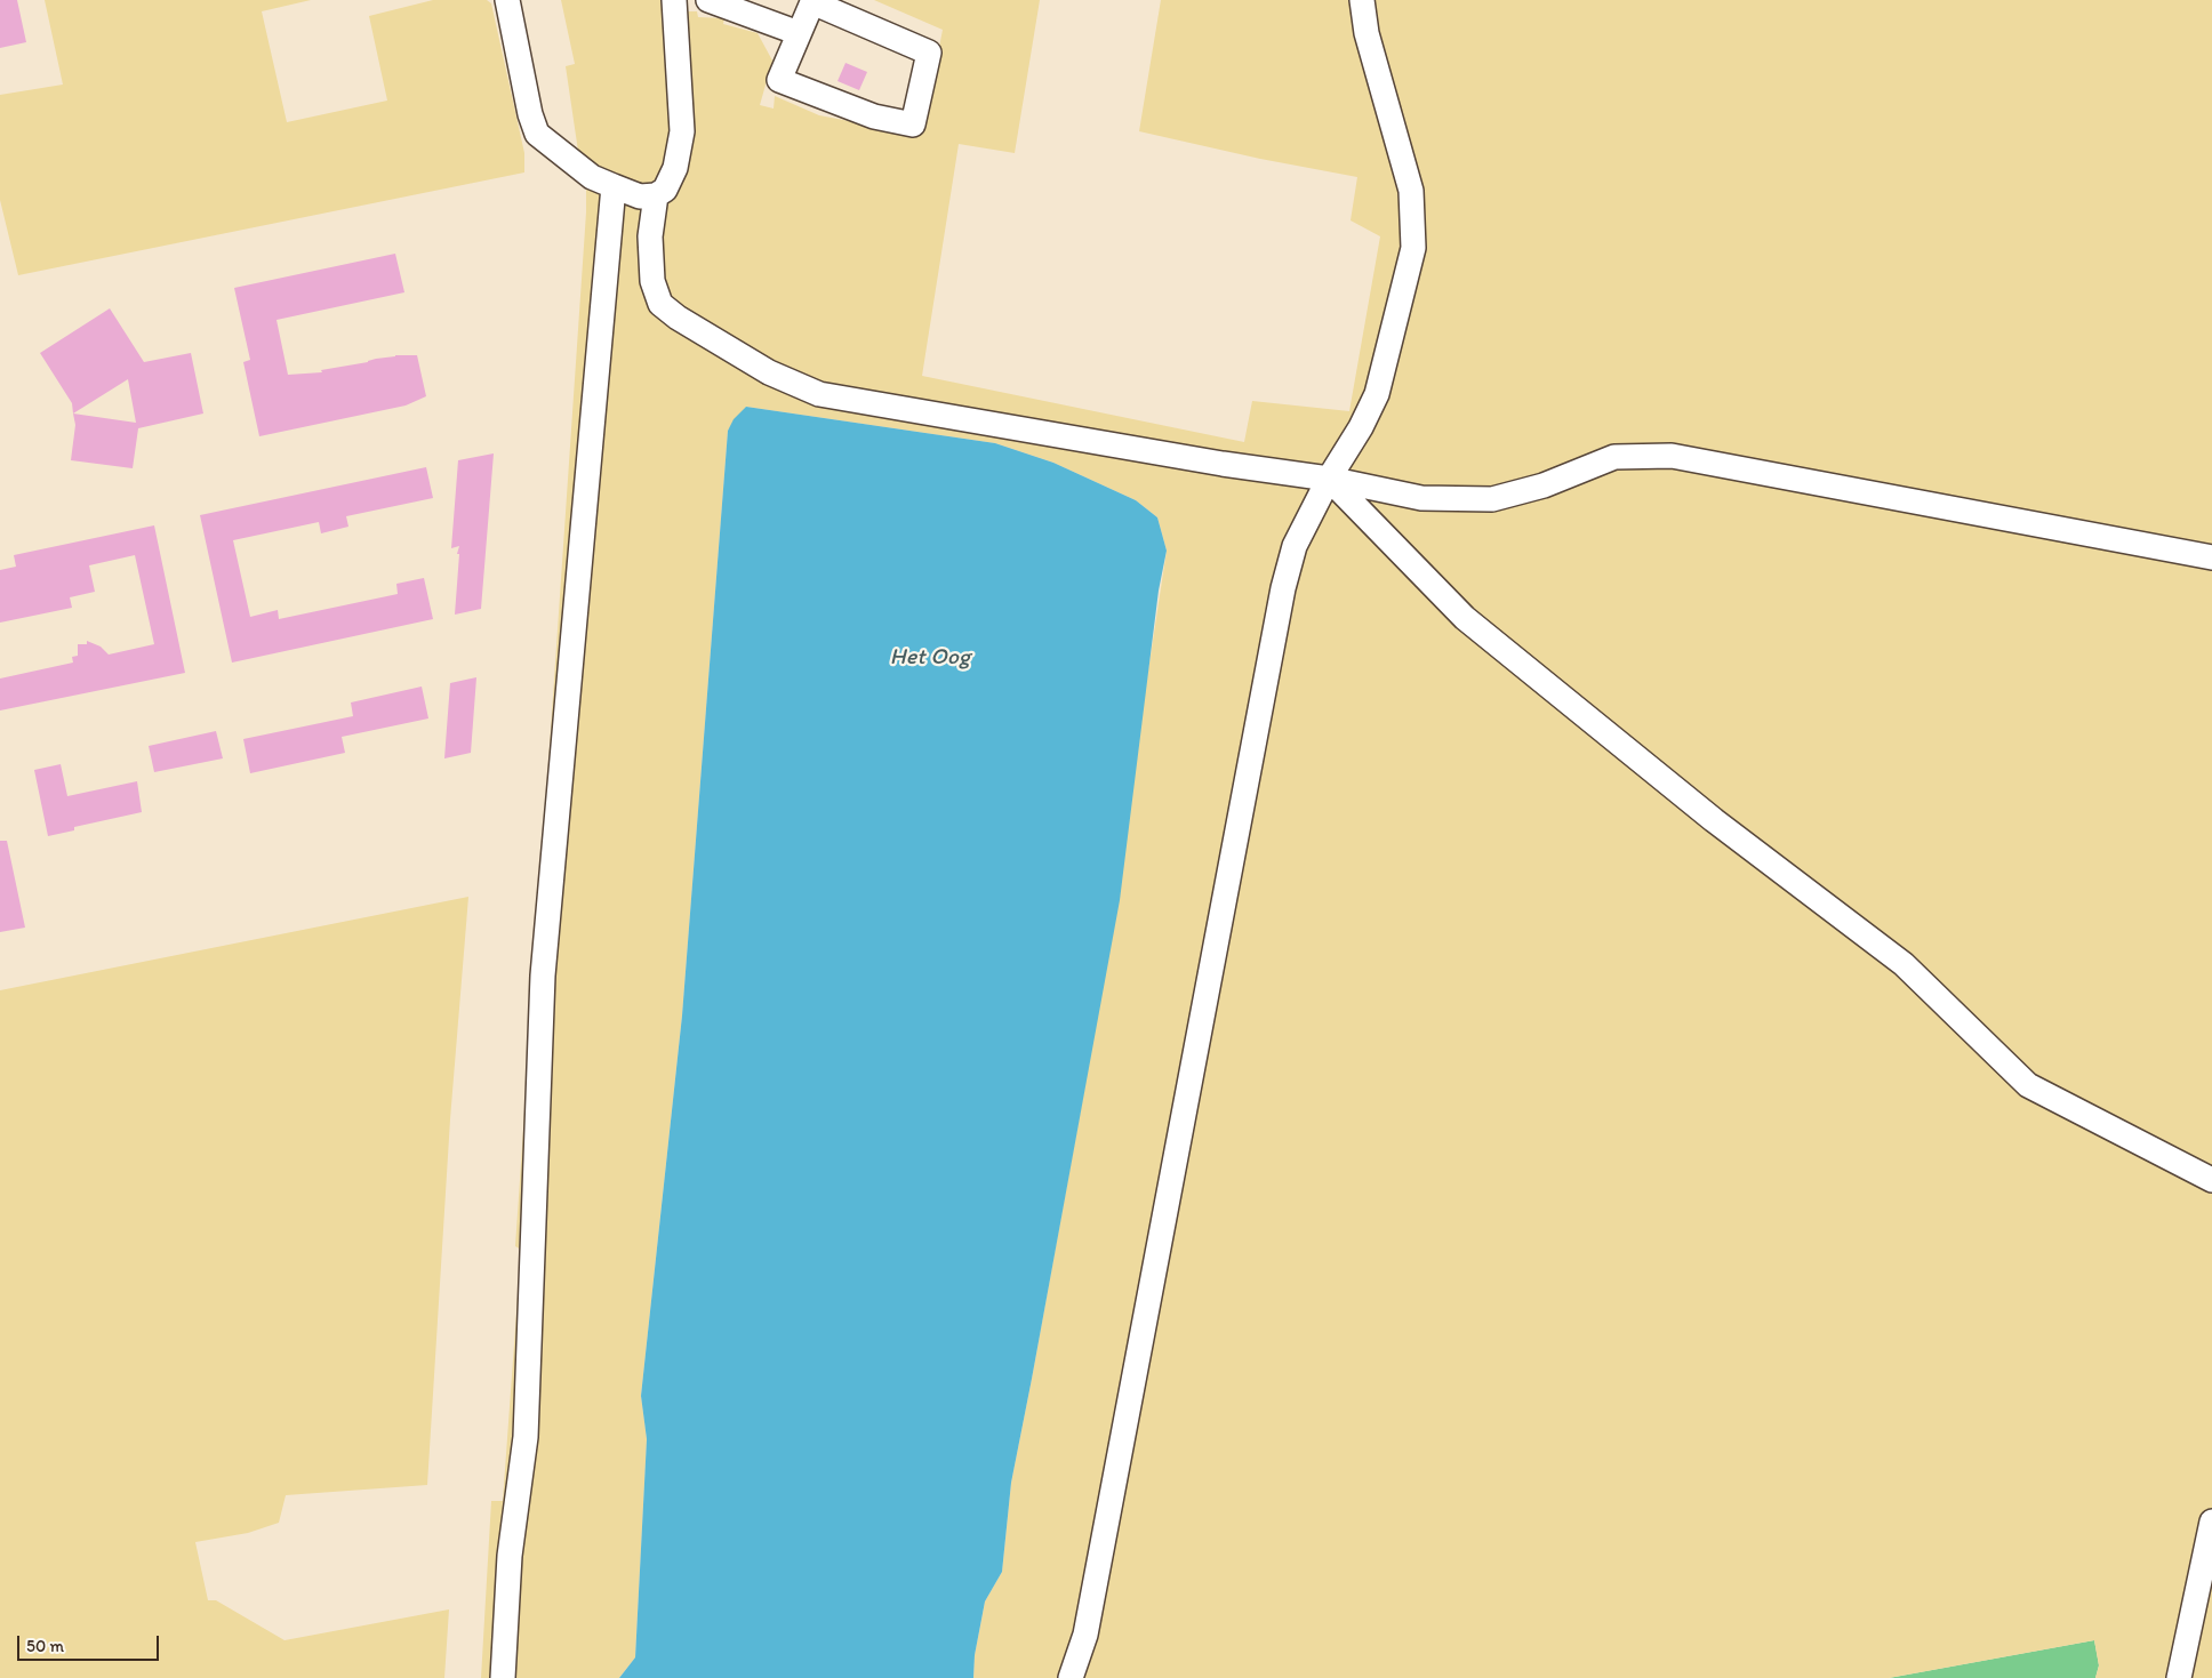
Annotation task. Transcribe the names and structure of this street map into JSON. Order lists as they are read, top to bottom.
{
  "water": ["Het Oog"],
  "scale_bar": "50 m"
}
